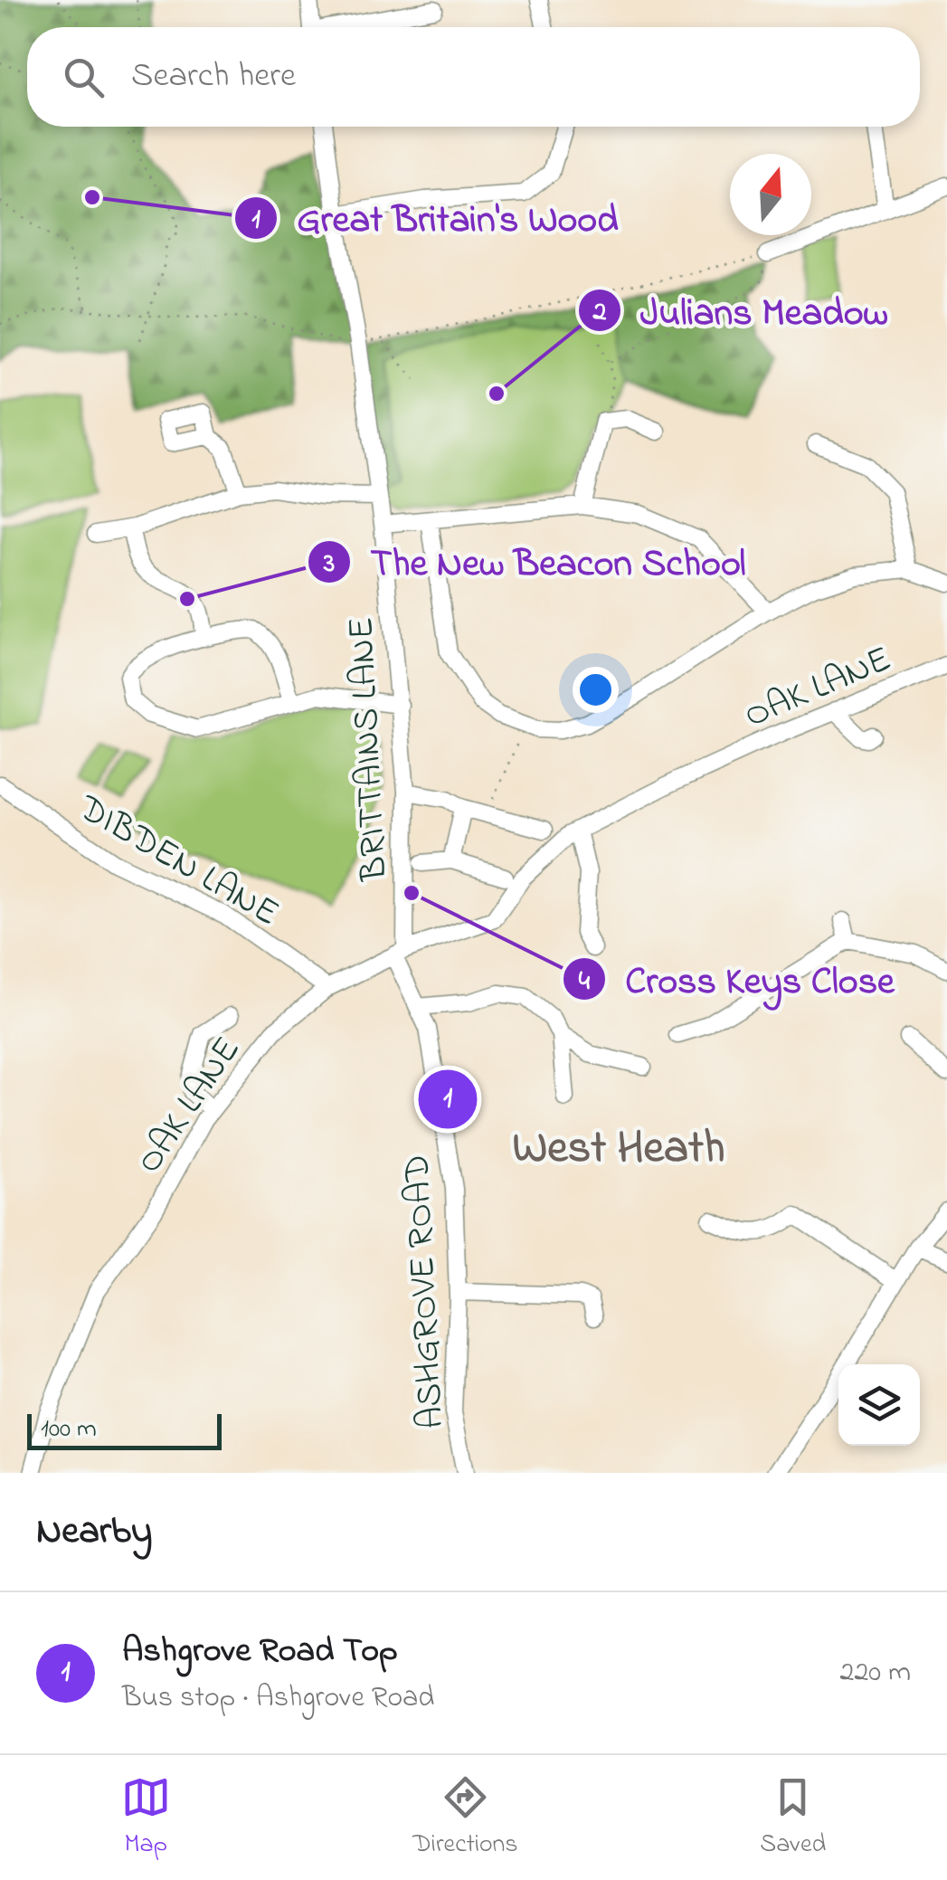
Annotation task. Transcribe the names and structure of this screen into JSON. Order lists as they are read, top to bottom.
{
  "streets": {
    "street": [
      "OAK LANE",
      "BRITTAINS LANE",
      "DIBDEN LANE",
      "ASHGROVE ROAD"
    ]
  },
  "crossings": [
    ["OAK LANE", "BRITTAINS LANE"],
    ["OAK LANE", "DIBDEN LANE"],
    ["OAK LANE", "ASHGROVE ROAD"],
    ["BRITTAINS LANE", "ASHGROVE ROAD"]
  ],
  "districts": ["West Heath"],
  "places": [
    "Great Britain's Wood",
    "Julians Meadow",
    "The New Beacon School",
    "Cross Keys Close"
  ],
  "scale_bar": "100 m",
  "north": "top",
  "page": {
    "search": "Search here",
    "pins": "1",
    "scale": "100 m",
    "heading": "Nearby",
    "list": [
      {
        "mark": "1",
        "name": "Ashgrove Road Top",
        "note": "Bus stop · Ashgrove Road",
        "value": "220 m"
      }
    ],
    "nav": ["Map", "Directions", "Saved"]
  }
}
